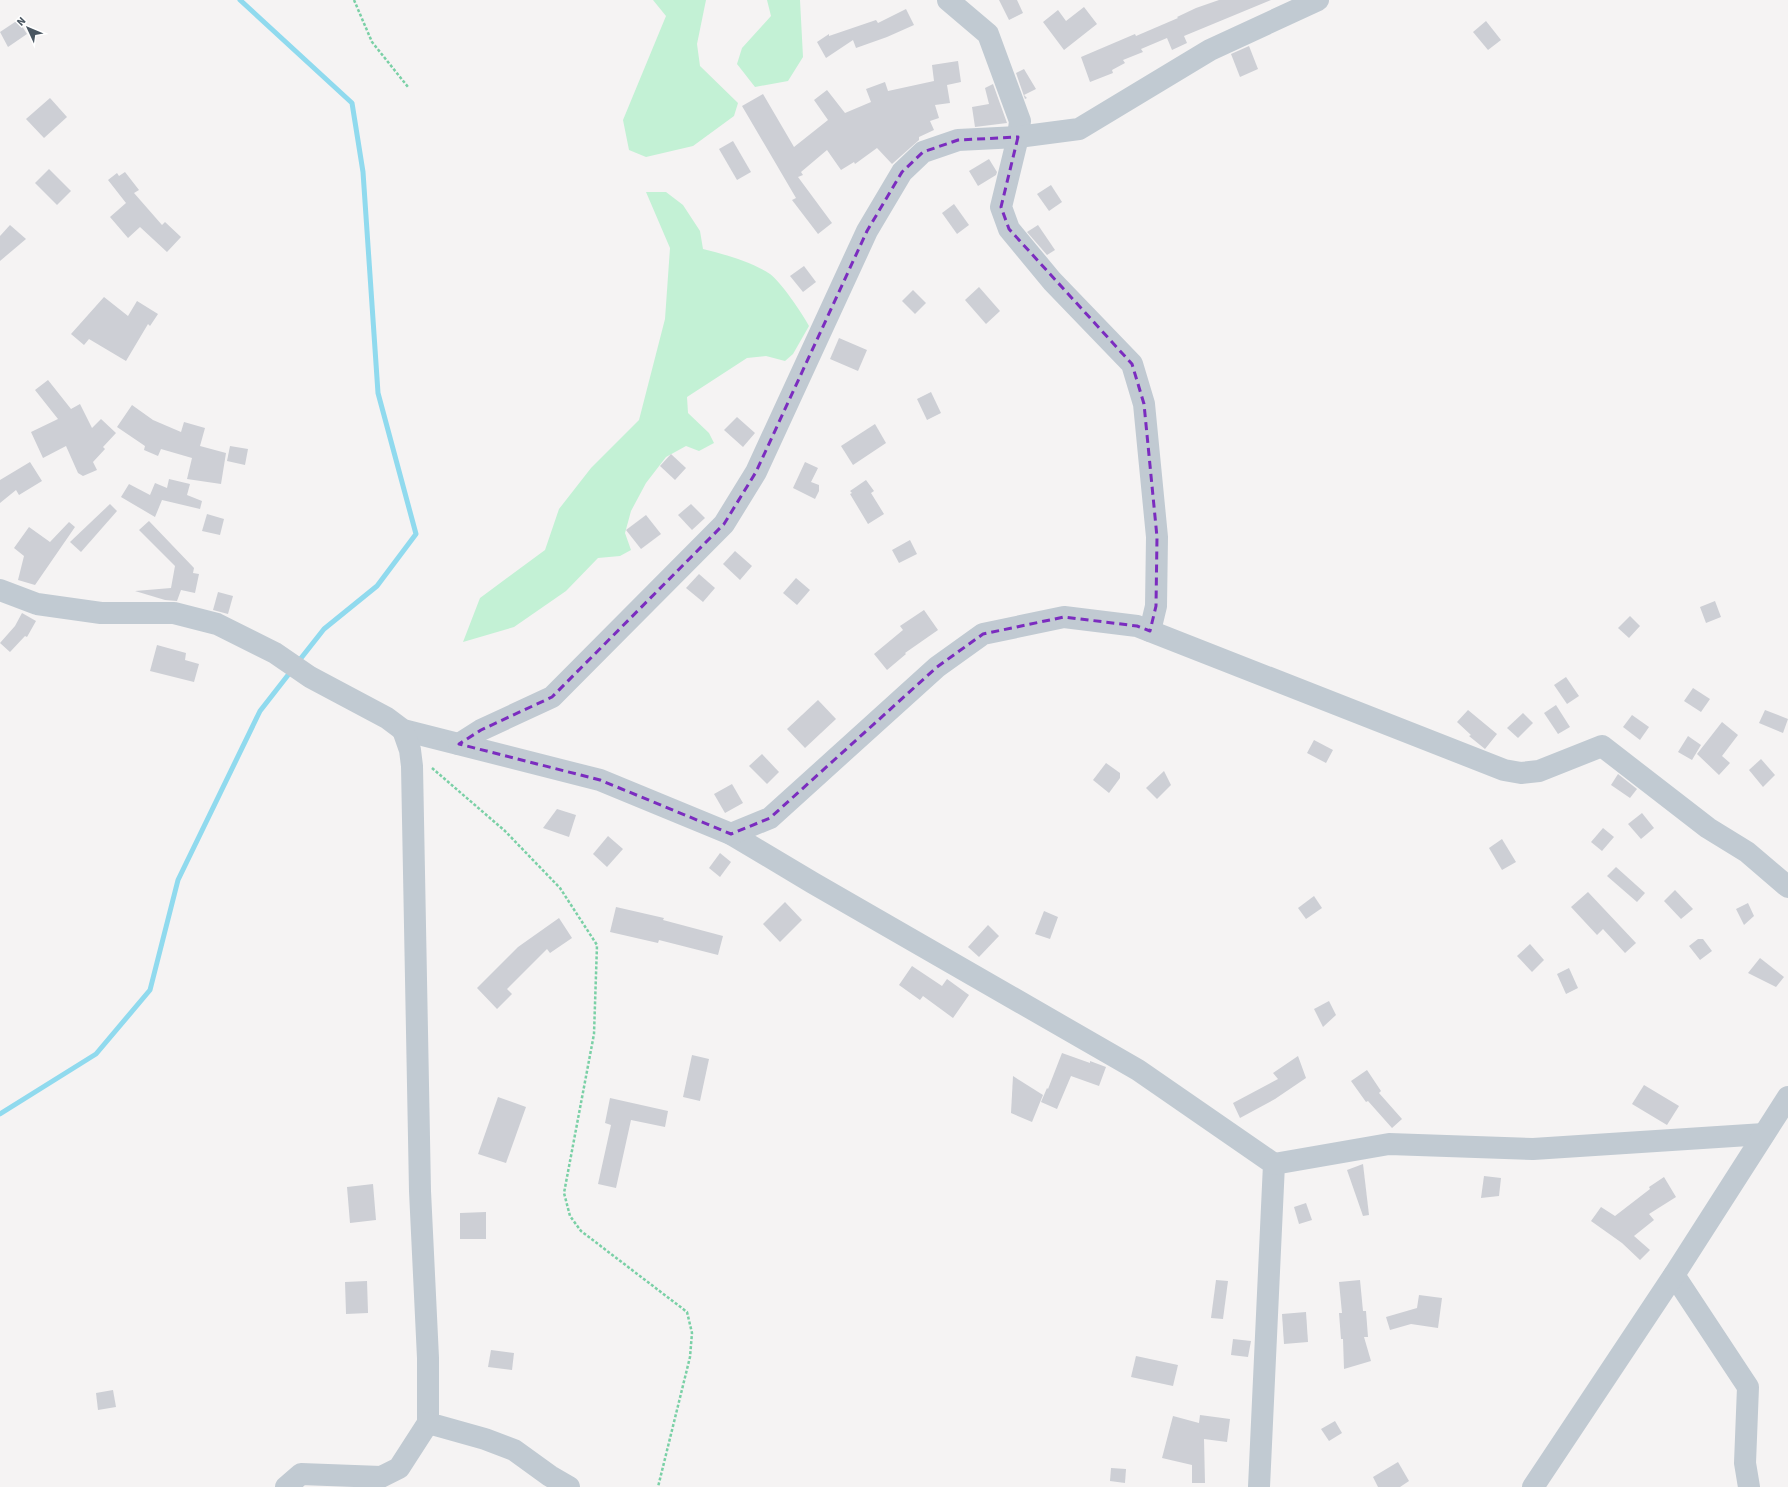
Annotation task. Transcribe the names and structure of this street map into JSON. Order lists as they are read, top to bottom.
{
  "north": "top left"
}
